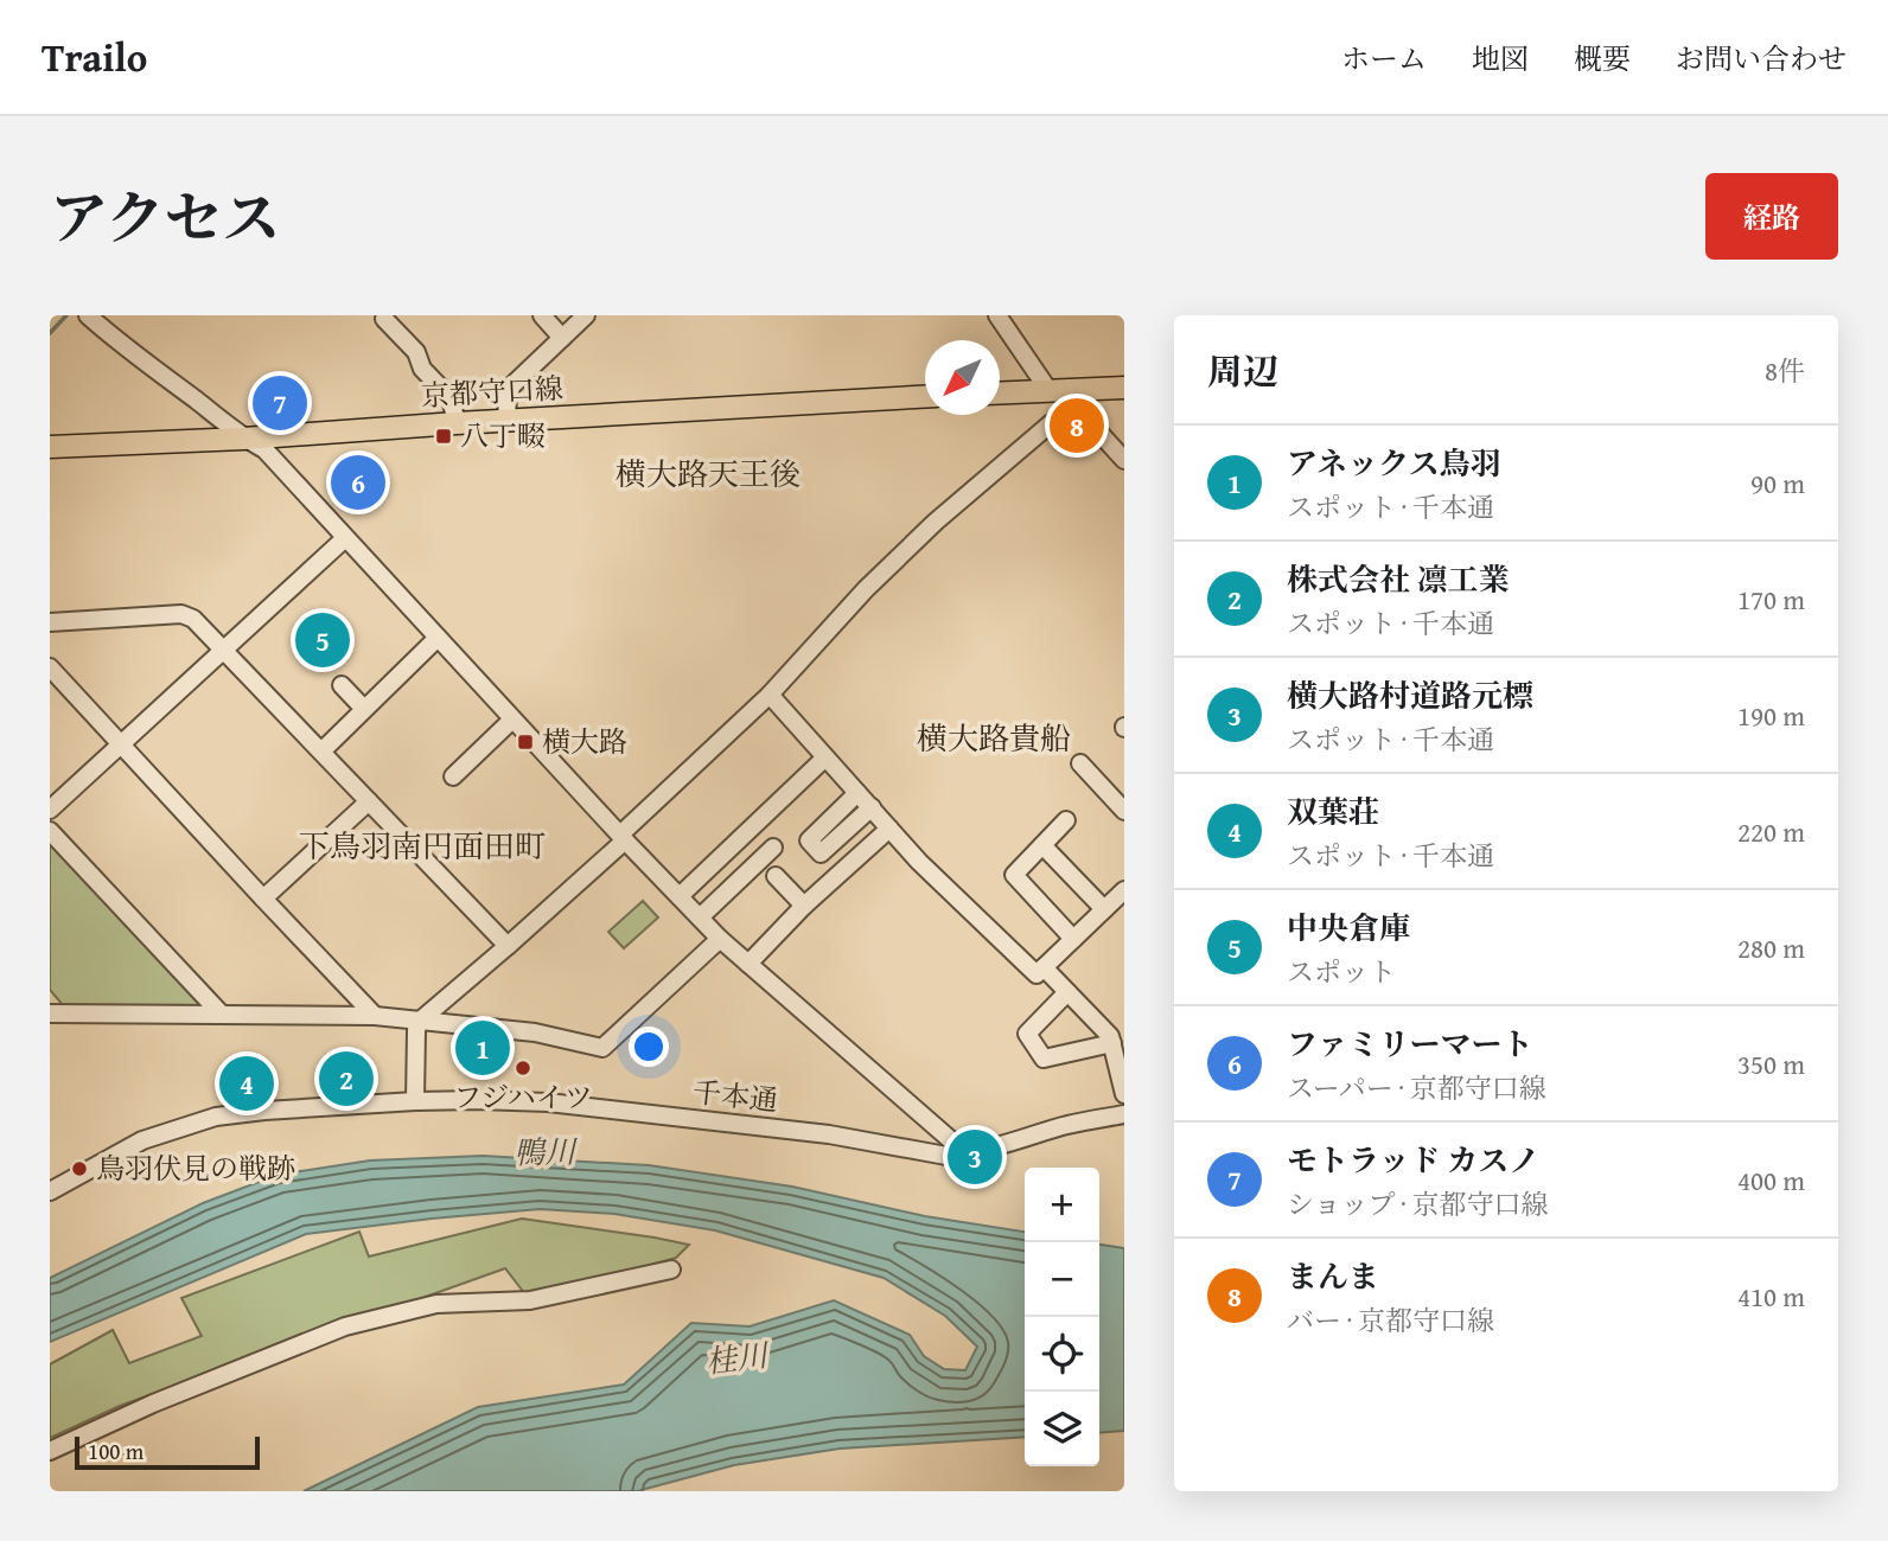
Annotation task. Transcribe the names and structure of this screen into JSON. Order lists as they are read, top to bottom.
{
  "streets": {
    "main road": ["京都守口線"],
    "street": ["千本通"]
  },
  "districts": ["横大路天王後", "横大路貴船", "下鳥羽南円面田町"],
  "water": ["鴨川", "桂川"],
  "places": {
    "transit": ["八丁畷", "横大路"],
    "other": ["フジハイツ", "鳥羽伏見の戦跡"]
  },
  "scale_bar": "100 m",
  "north": "bottom left",
  "page": {
    "header": "Trailo",
    "nav": [
      "ホーム",
      "地図",
      "概要",
      "お問い合わせ"
    ],
    "title": "アクセス",
    "buttons": "経路",
    "heading": ["周辺", "8件"],
    "pins": [
      "7",
      "8",
      "6",
      "5",
      "1",
      "2",
      "4",
      "3"
    ],
    "list": [
      {
        "mark": "1",
        "name": "アネックス鳥羽",
        "note": "スポット · 千本通",
        "value": "90 m"
      },
      {
        "mark": "2",
        "name": "株式会社 凛工業",
        "note": "スポット · 千本通",
        "value": "170 m"
      },
      {
        "mark": "3",
        "name": "横大路村道路元標",
        "note": "スポット · 千本通",
        "value": "190 m"
      },
      {
        "mark": "4",
        "name": "双葉荘",
        "note": "スポット · 千本通",
        "value": "220 m"
      },
      {
        "mark": "5",
        "name": "中央倉庫",
        "note": "スポット",
        "value": "280 m"
      },
      {
        "mark": "6",
        "name": "ファミリーマート",
        "note": "スーパー · 京都守口線",
        "value": "350 m"
      },
      {
        "mark": "7",
        "name": "モトラッド カスノ",
        "note": "ショップ · 京都守口線",
        "value": "400 m"
      },
      {
        "mark": "8",
        "name": "まんま",
        "note": "バー · 京都守口線",
        "value": "410 m"
      }
    ],
    "map_buttons": ["+", "−"],
    "scale": "100 m"
  }
}
